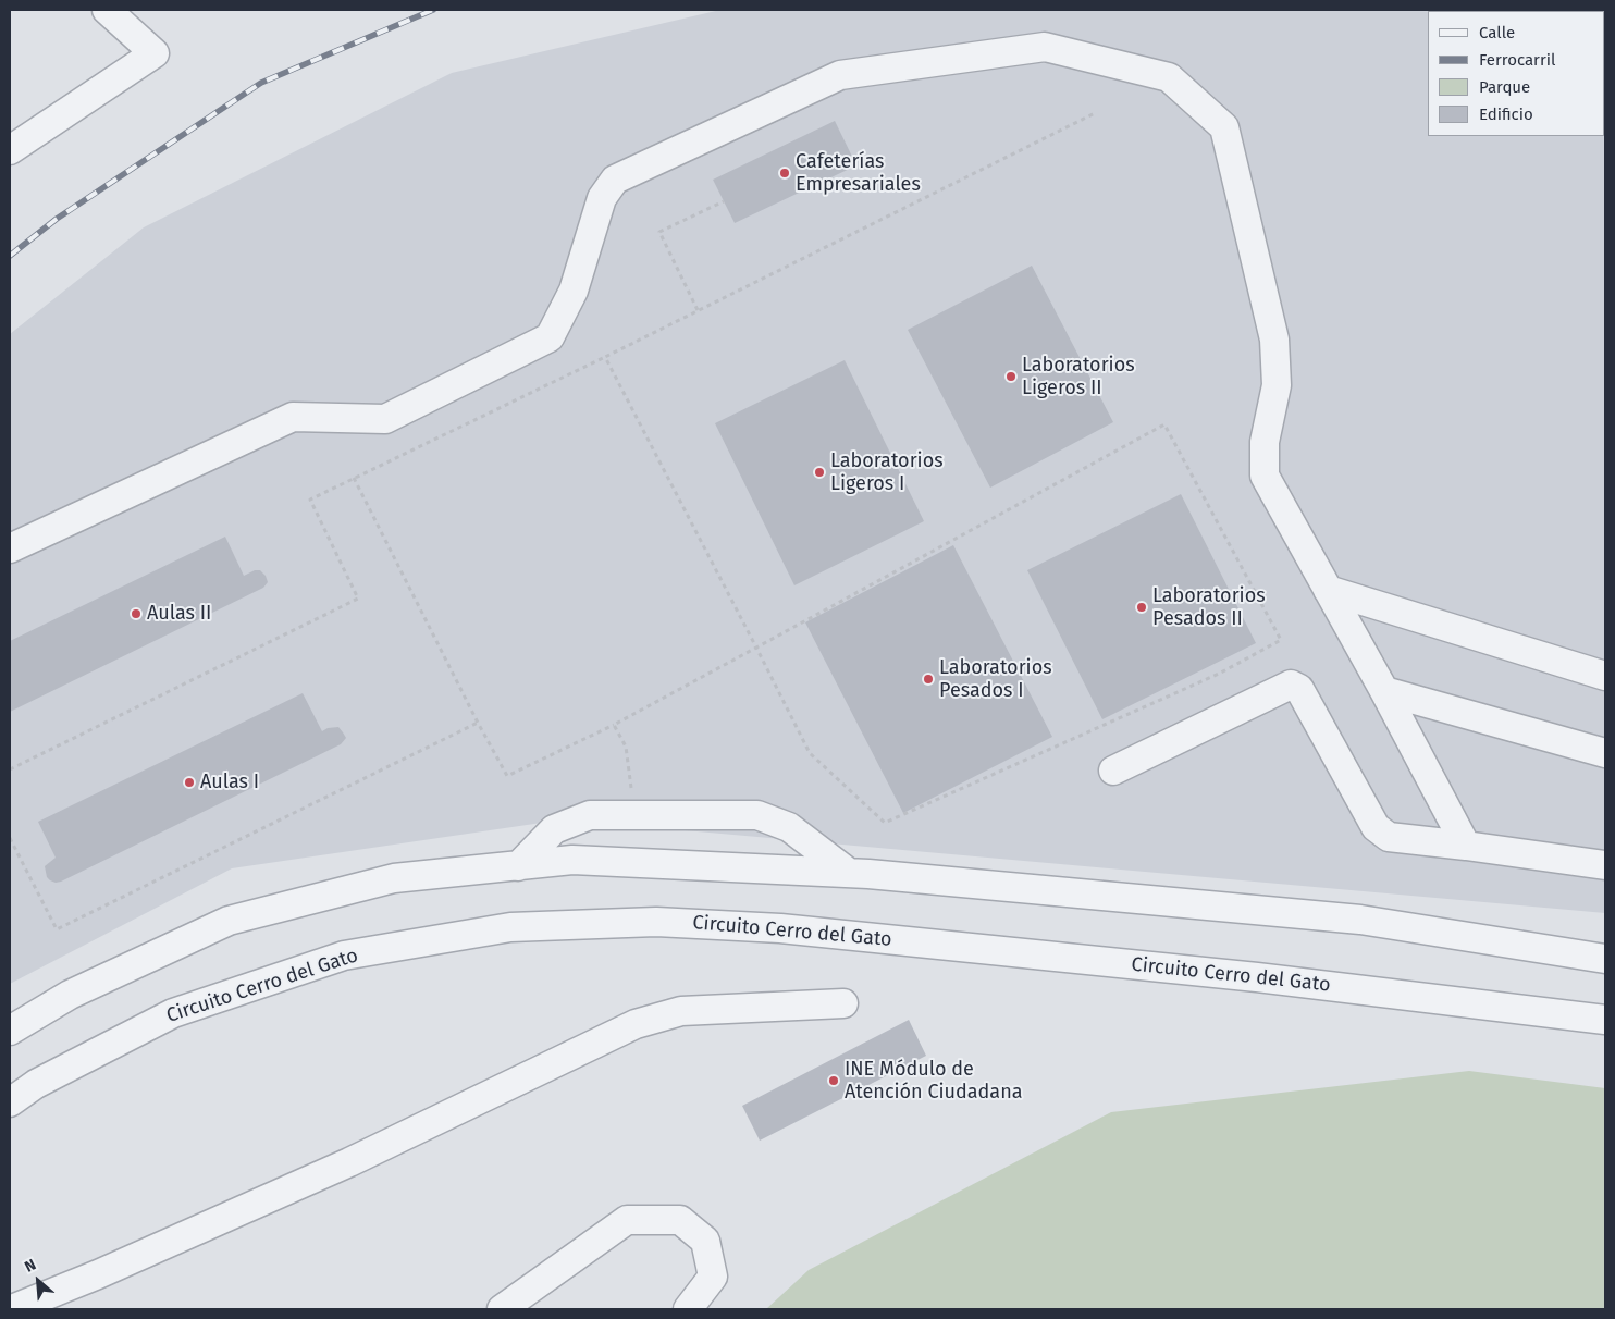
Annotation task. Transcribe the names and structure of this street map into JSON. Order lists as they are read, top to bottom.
{
  "streets": {
    "street": ["Circuito Cerro del Gato"]
  },
  "places": [
    "Cafeterías Empresariales",
    "Laboratorios Ligeros II",
    "Laboratorios Ligeros I",
    "Laboratorios Pesados II",
    "Aulas II",
    "Laboratorios Pesados I",
    "Aulas I",
    "INE Módulo de Atención Ciudadana"
  ],
  "legend": [
    "Calle",
    "Ferrocarril",
    "Parque",
    "Edificio"
  ],
  "north": "top left"
}
